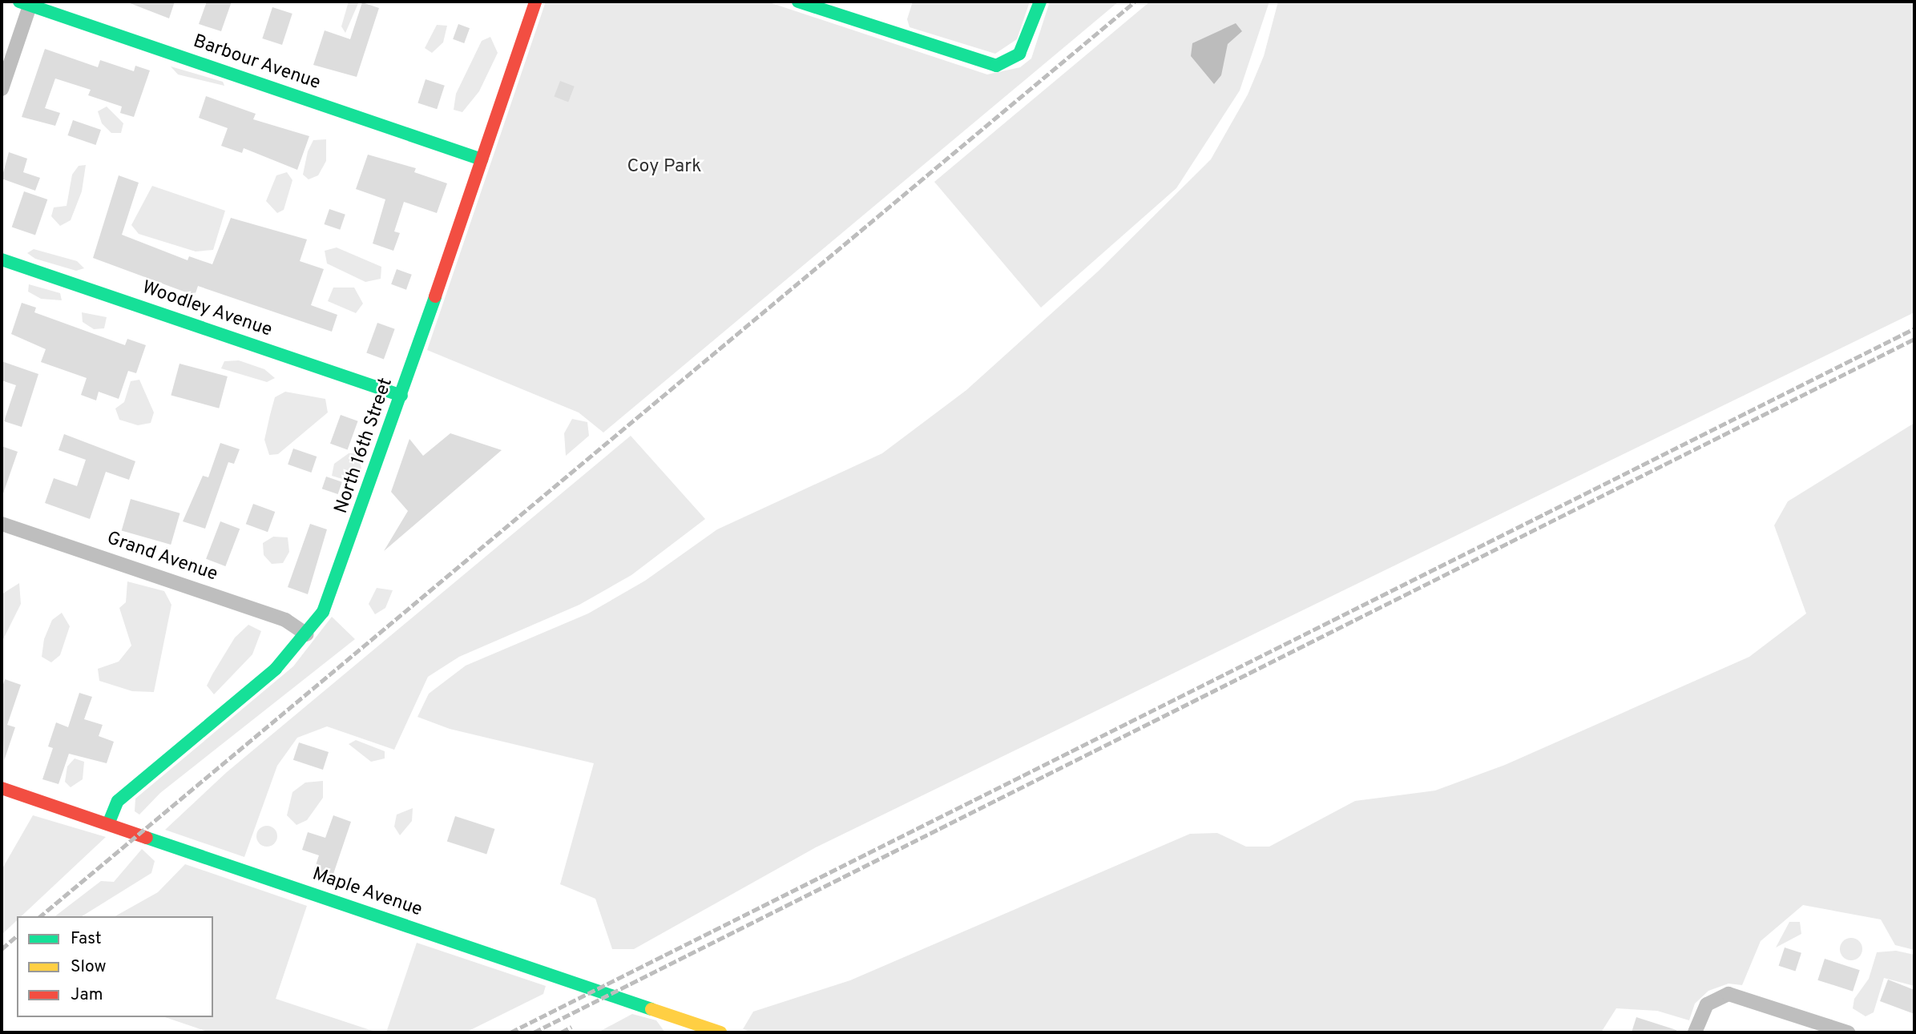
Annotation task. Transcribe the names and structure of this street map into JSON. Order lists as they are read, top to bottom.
{
  "streets": {
    "street": [
      "Barbour Avenue",
      "Woodley Avenue",
      "North 16th Street",
      "Grand Avenue",
      "Maple Avenue"
    ]
  },
  "crossings": [
    ["Barbour Avenue", "North 16th Street"],
    ["Woodley Avenue", "North 16th Street"],
    ["North 16th Street", "Grand Avenue"],
    ["North 16th Street", "Maple Avenue"]
  ],
  "parks": ["Coy Park"],
  "legend": ["Fast", "Slow", "Jam"]
}
